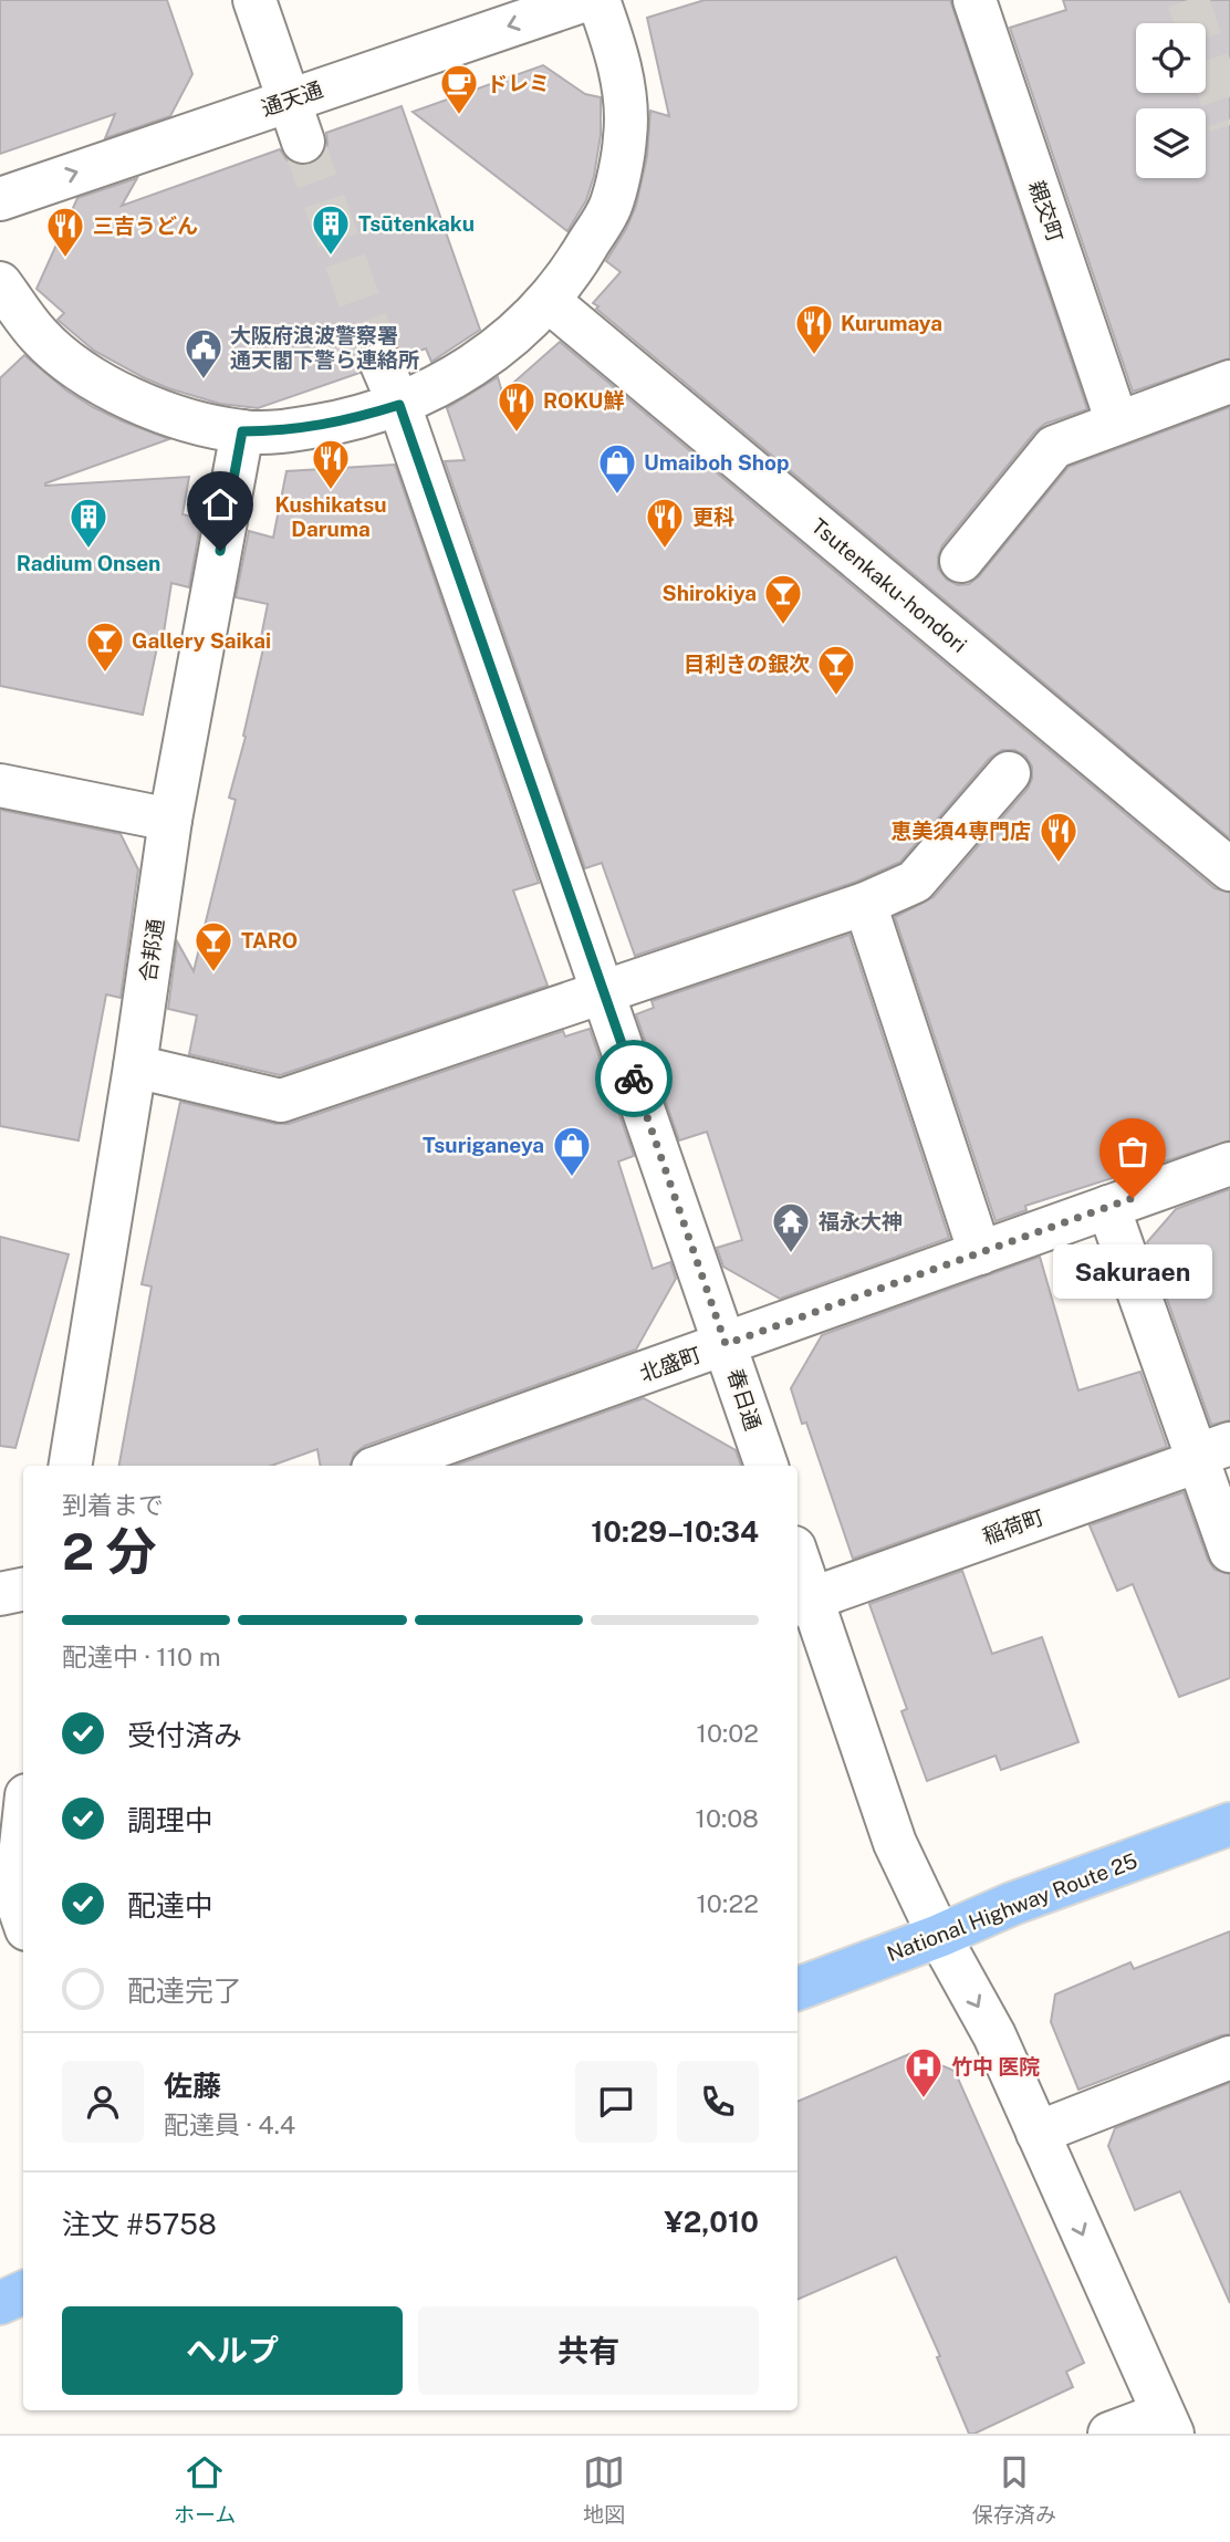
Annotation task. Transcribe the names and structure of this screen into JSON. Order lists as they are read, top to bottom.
{
  "streets": {
    "highway": ["National Highway Route 25"],
    "street": [
      "通天通",
      "親交町",
      "Tsutenkaku-hondori",
      "合邦通",
      "北盛町",
      "春日通",
      "稲荷町"
    ]
  },
  "crossings": [
    ["北盛町", "春日通"]
  ],
  "places": {
    "cafe": ["ドレミ"],
    "building": ["Tsūtenkaku", "Radium Onsen"],
    "restaurant": [
      "三吉うどん",
      "Kurumaya",
      "ROKU鮮",
      "Kushikatsu Daruma",
      "更科",
      "恵美須4専門店"
    ],
    "public building": ["大阪府浪波警察署 通天閣下警ら連絡所"],
    "shop": ["Umaiboh Shop", "Tsuriganeya"],
    "bar": [
      "Shirokiya",
      "Gallery Saikai",
      "目利きの銀次",
      "TARO"
    ],
    "other": ["Sakuraen"],
    "temple": ["福永大神"],
    "hospital": ["竹中 医院"]
  },
  "page": {
    "bubble": "Sakuraen",
    "heading": ["2 分", "到着まで", "10:29–10:34"],
    "panel": [
      "佐藤",
      "配達員 · 4.4",
      "注文 #5758",
      "¥2,010"
    ],
    "bar": "配達中 · 110 m",
    "list": [
      ["受付済み", "10:02"],
      ["調理中", "10:08"],
      ["配達中", "10:22"],
      "配達完了"
    ],
    "buttons": ["ヘルプ", "共有"],
    "tabs": ["ホーム", "地図", "保存済み"]
  }
}
